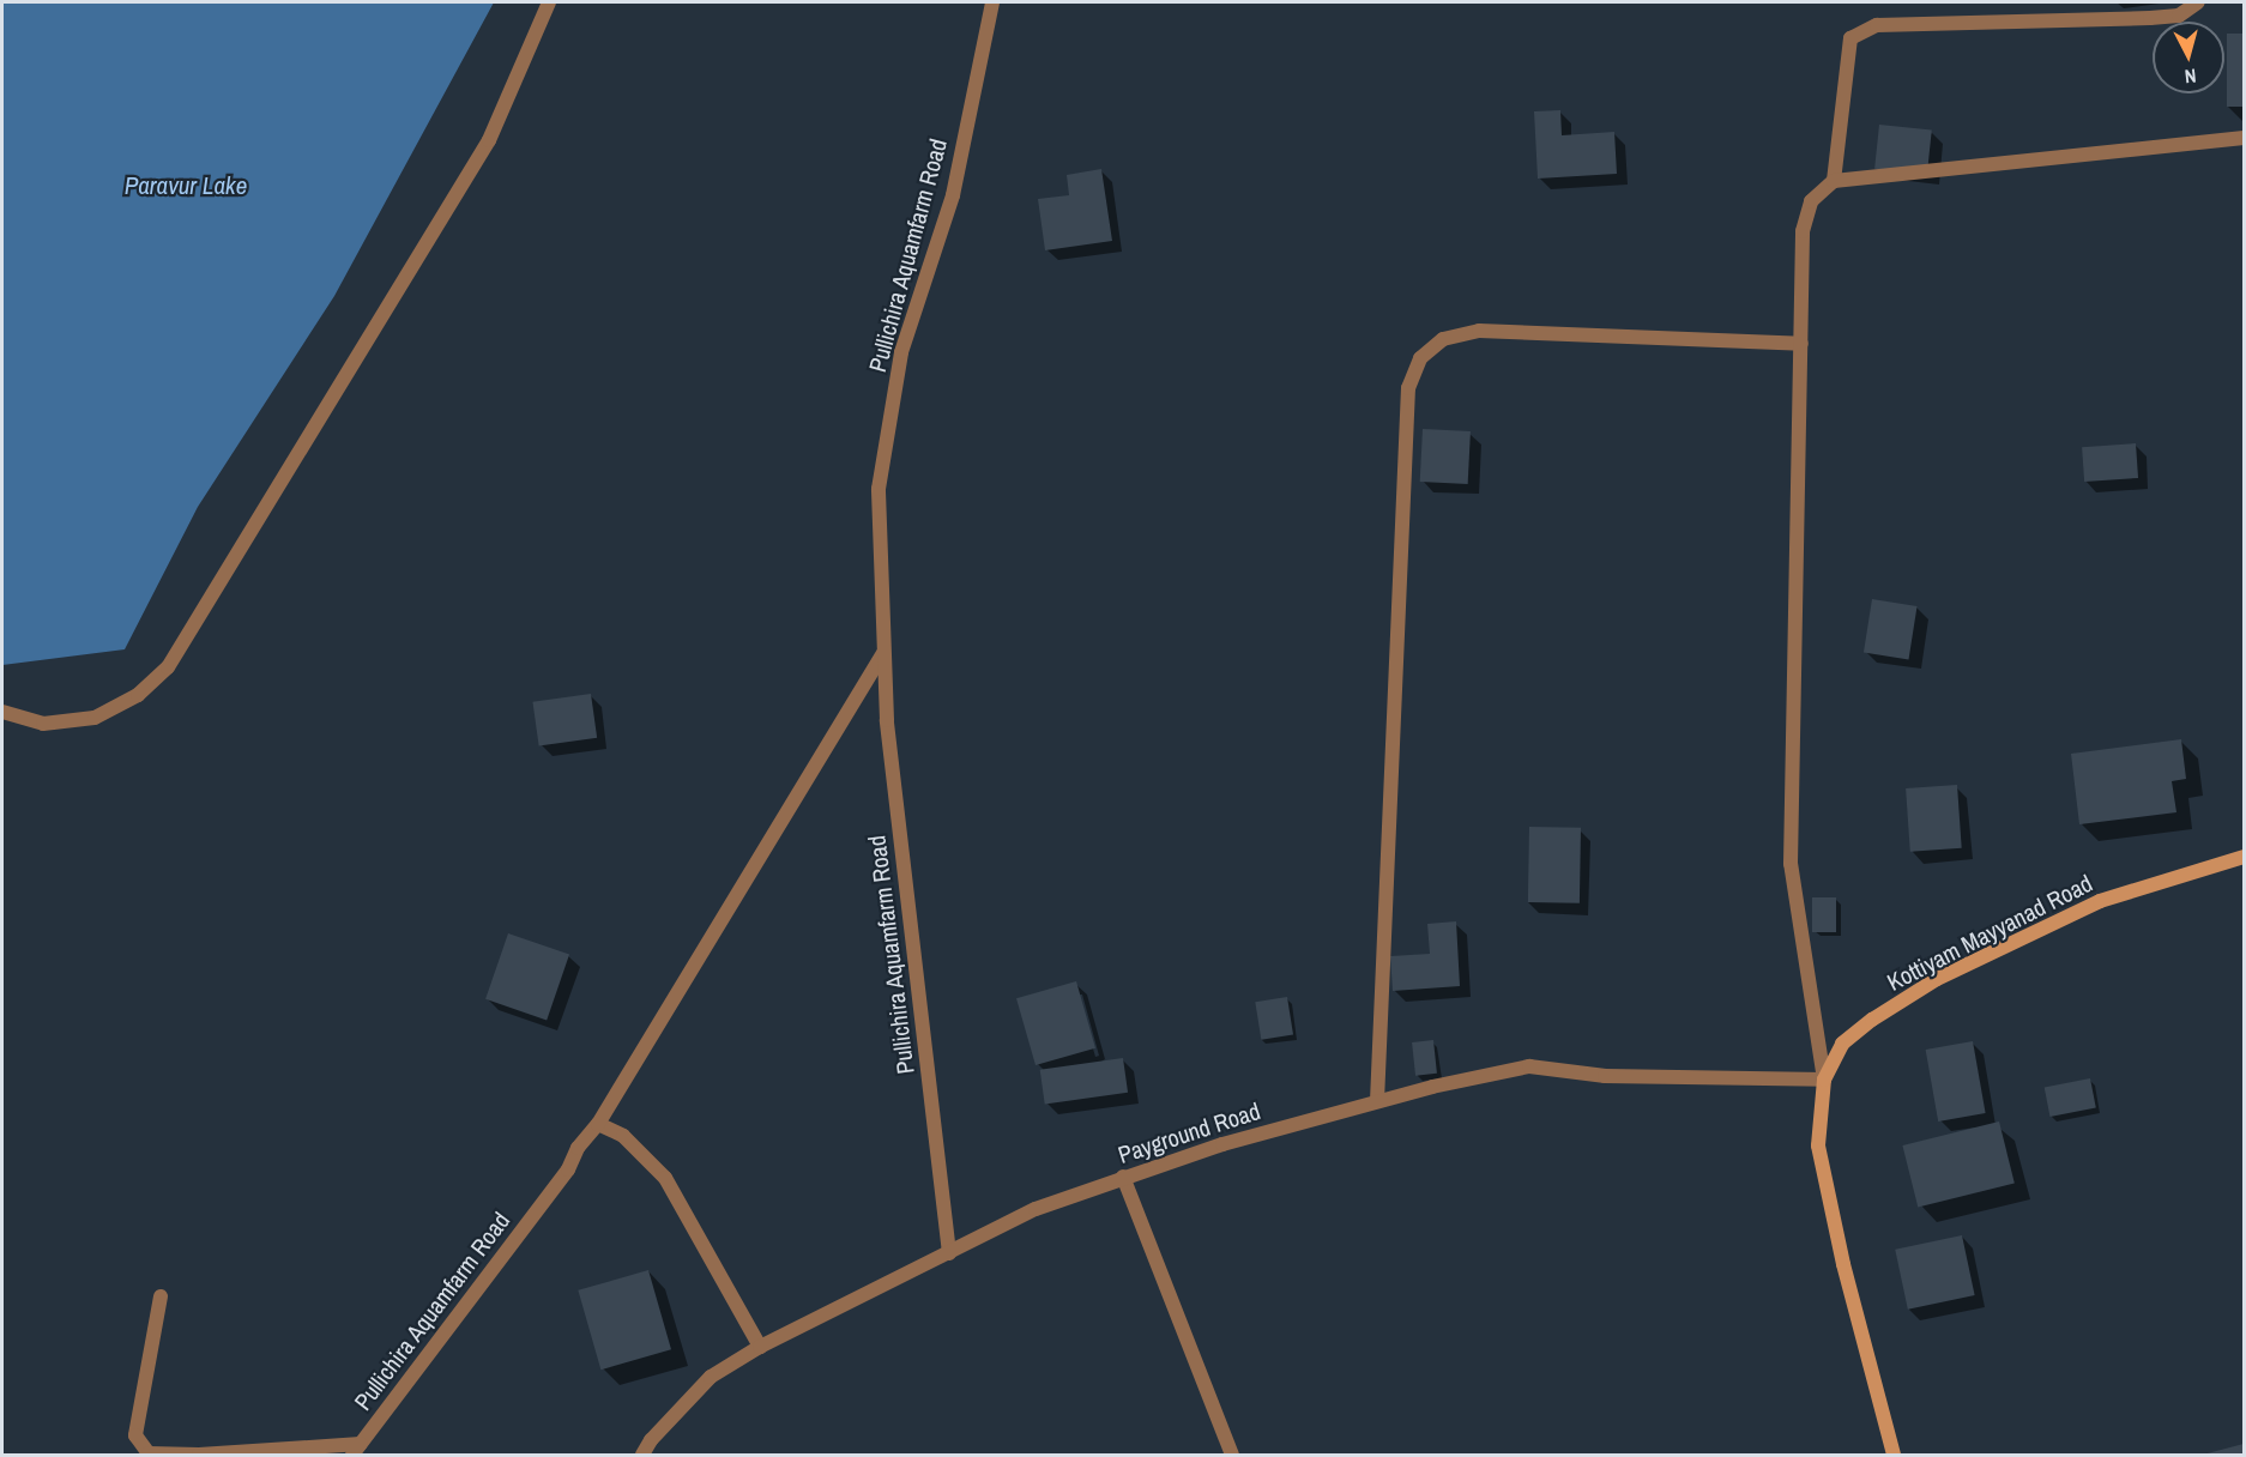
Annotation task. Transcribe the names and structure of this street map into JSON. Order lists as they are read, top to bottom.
{
  "streets": {
    "main road": ["Kottiyam Mayyanad Road"],
    "street": ["Pullichira Aquamfarm Road", "Payground Road"]
  },
  "crossings": [
    ["Pullichira Aquamfarm Road", "Payground Road"],
    ["Kottiyam Mayyanad Road", "Payground Road"]
  ],
  "water": ["Paravur Lake"],
  "north": "bottom"
}
